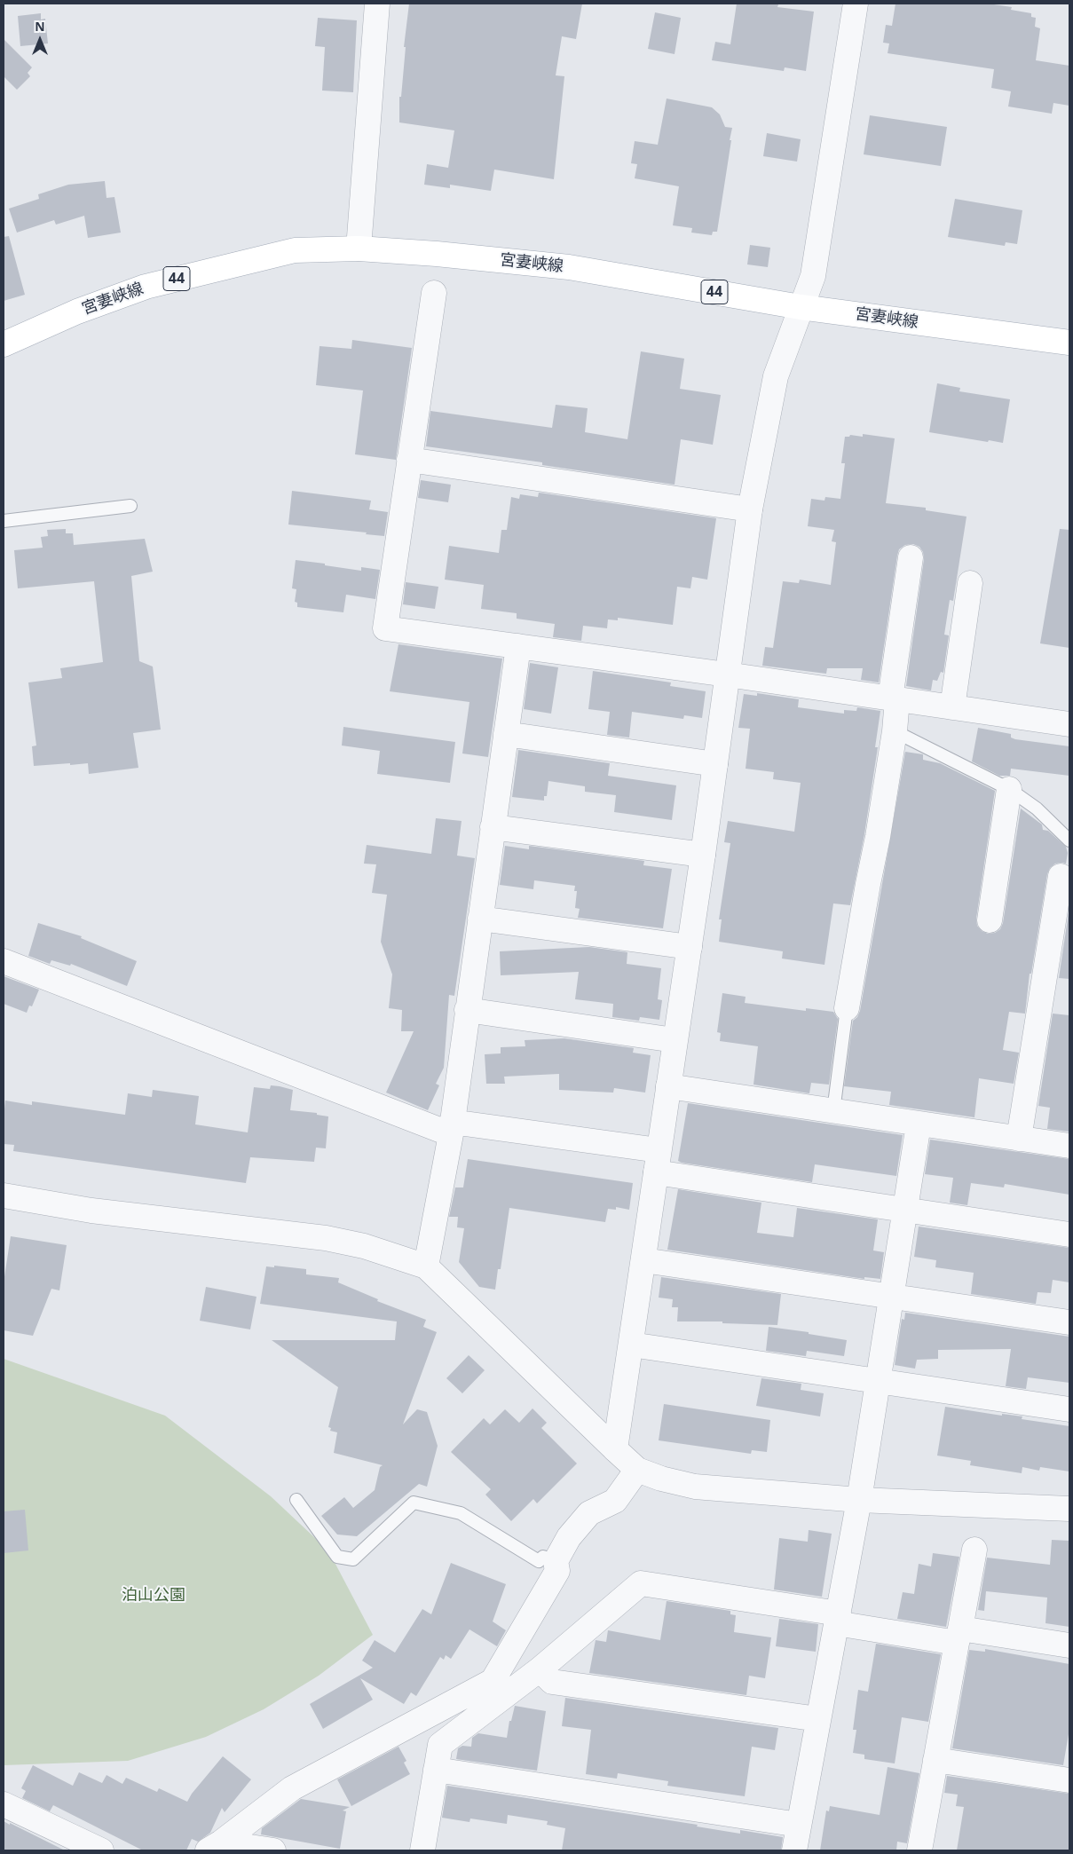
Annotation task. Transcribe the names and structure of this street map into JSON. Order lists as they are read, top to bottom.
{
  "streets": {
    "main road": ["宮妻峡線", "44"]
  },
  "parks": ["泊山公園"],
  "north": "top"
}
